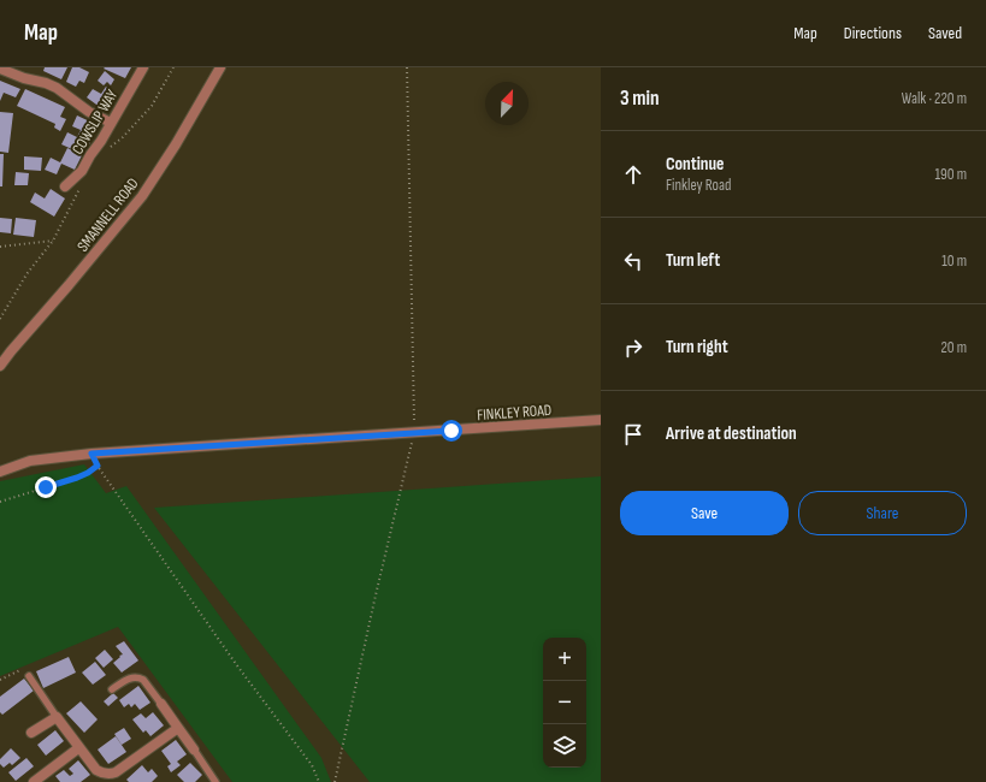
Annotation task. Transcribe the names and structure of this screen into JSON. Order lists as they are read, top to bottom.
{
  "streets": {
    "street": ["COWSLIP WAY", "SMANNELL ROAD", "FINKLEY ROAD"]
  },
  "north": "top right",
  "page": {
    "header": "Map",
    "nav": ["Map", "Directions", "Saved"],
    "heading": ["3 min", "Walk · 220 m"],
    "list": [
      ["Continue", "Finkley Road", "190 m"],
      ["Turn left", "10 m"],
      ["Turn right", "20 m"],
      "Arrive at destination"
    ],
    "buttons": ["Save", "Share"],
    "map_buttons": ["+", "−"]
  }
}
